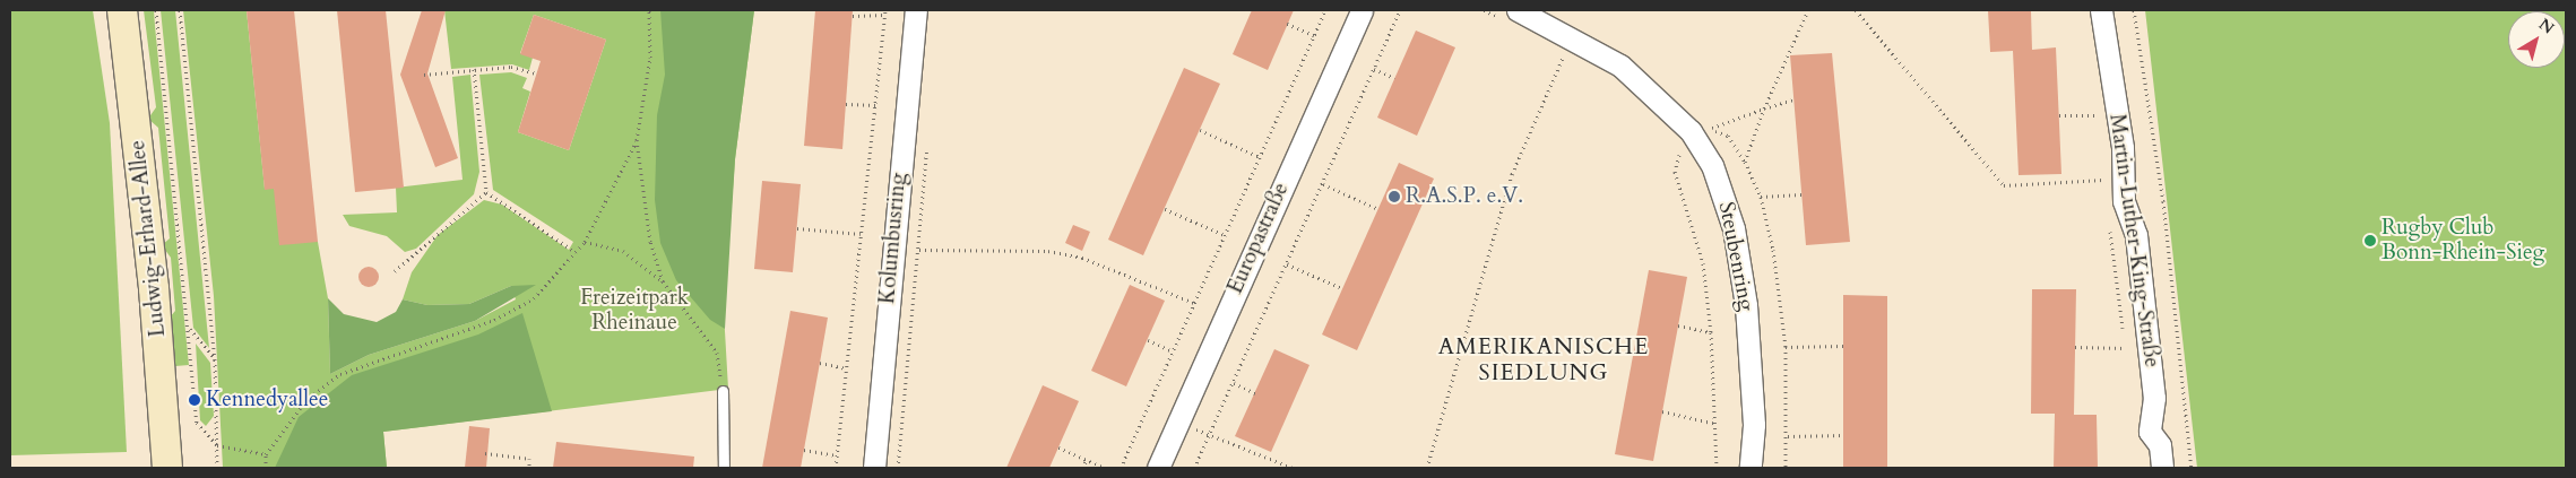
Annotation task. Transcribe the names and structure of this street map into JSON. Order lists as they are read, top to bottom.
{
  "streets": {
    "main road": ["Ludwig-Erhard-Allee"],
    "street": [
      "Kolumbusring",
      "Europastraße",
      "Martin-Luther-King-Straße",
      "Steubenring"
    ]
  },
  "districts": ["AMERIKANISCHE SIEDLUNG"],
  "parks": ["Freizeitpark Rheinaue"],
  "places": ["R.A.S.P. e.V.", "Rugby Club Bonn-Rhein-Sieg", "Kennedyallee"],
  "north": "top right"
}
